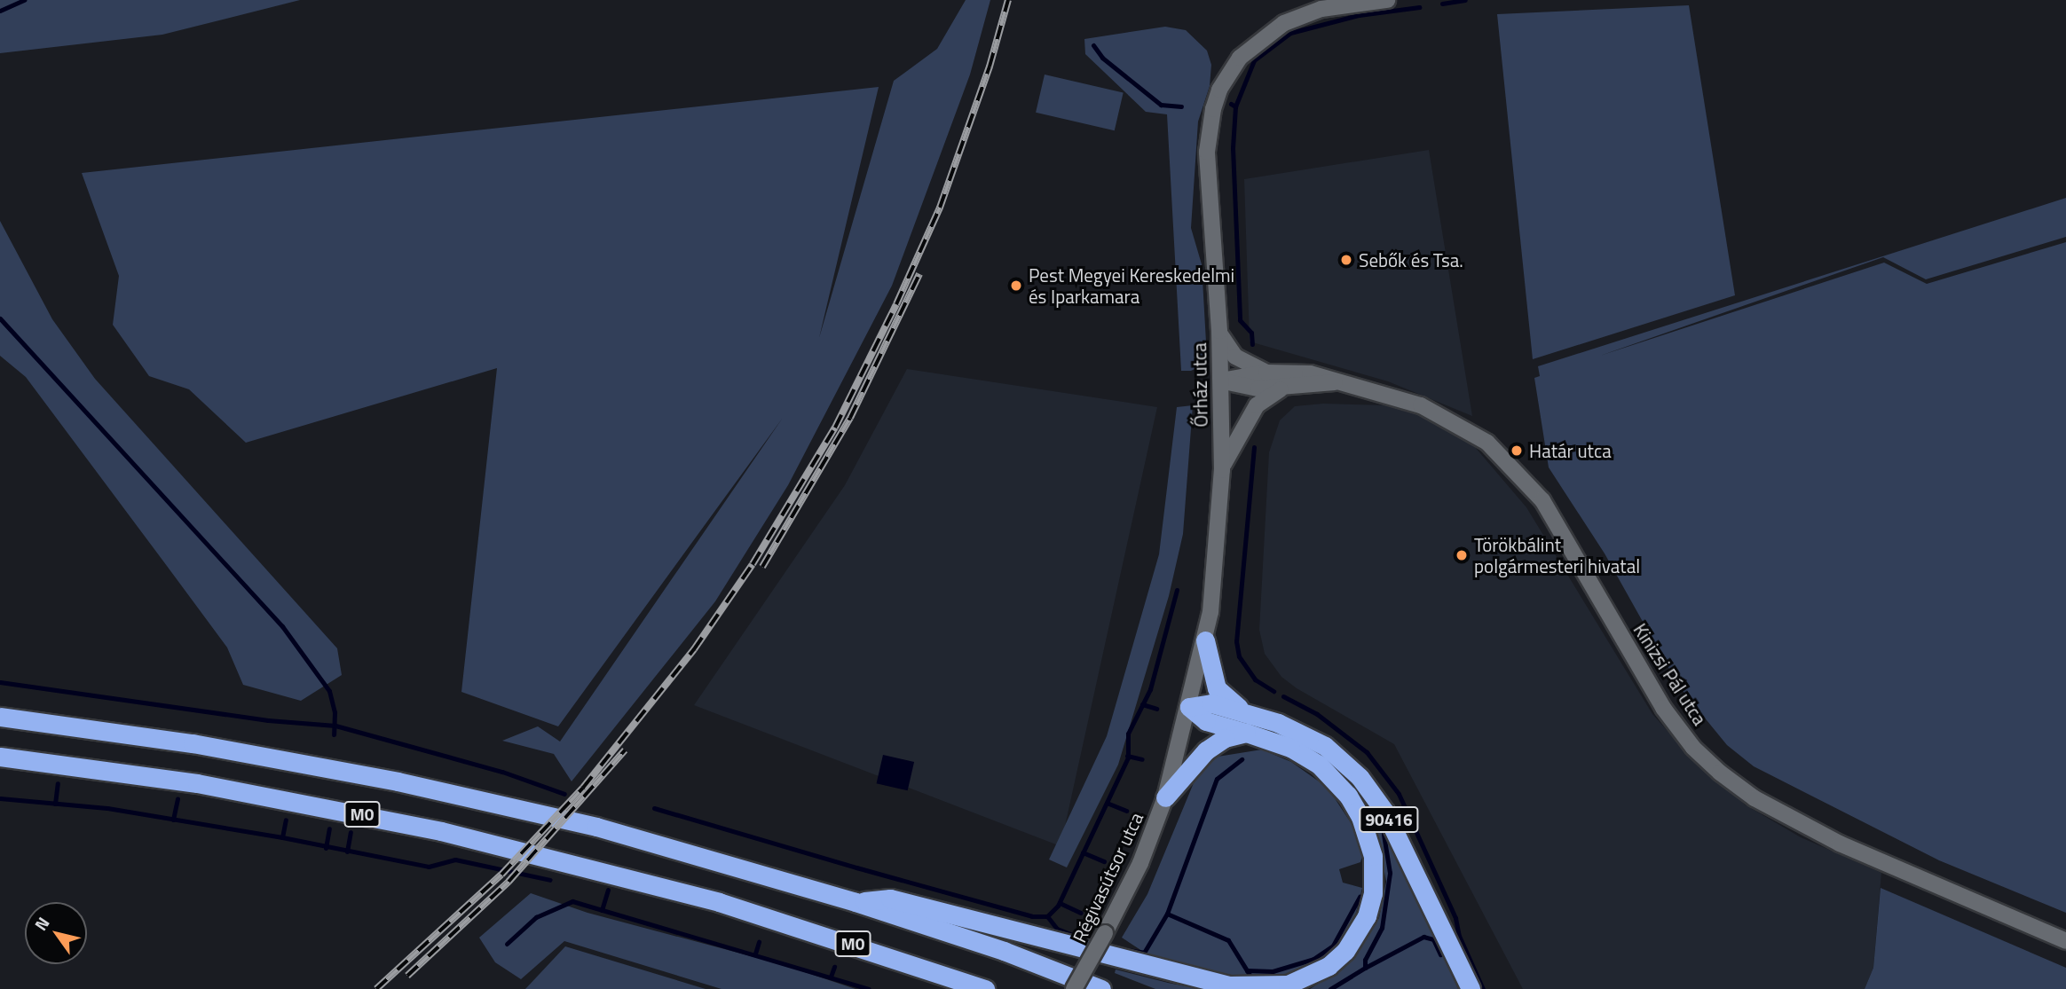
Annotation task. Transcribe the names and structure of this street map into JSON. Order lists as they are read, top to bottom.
{
  "streets": {
    "highway": ["M0", "90416"],
    "street": ["Őrház utca", "Kinizsi Pál utca", "Régivasútsor utca"]
  },
  "crossings": [
    ["Őrház utca", "Kinizsi Pál utca"],
    ["Őrház utca", "90416"],
    ["Őrház utca", "Régivasútsor utca"],
    ["90416", "Régivasútsor utca"]
  ],
  "places": [
    "Sebők és Tsa.",
    "Pest Megyei Kereskedelmi és Iparkamara",
    "Határ utca",
    "Törökbálint polgármesteri hivatal"
  ],
  "north": "top left"
}
